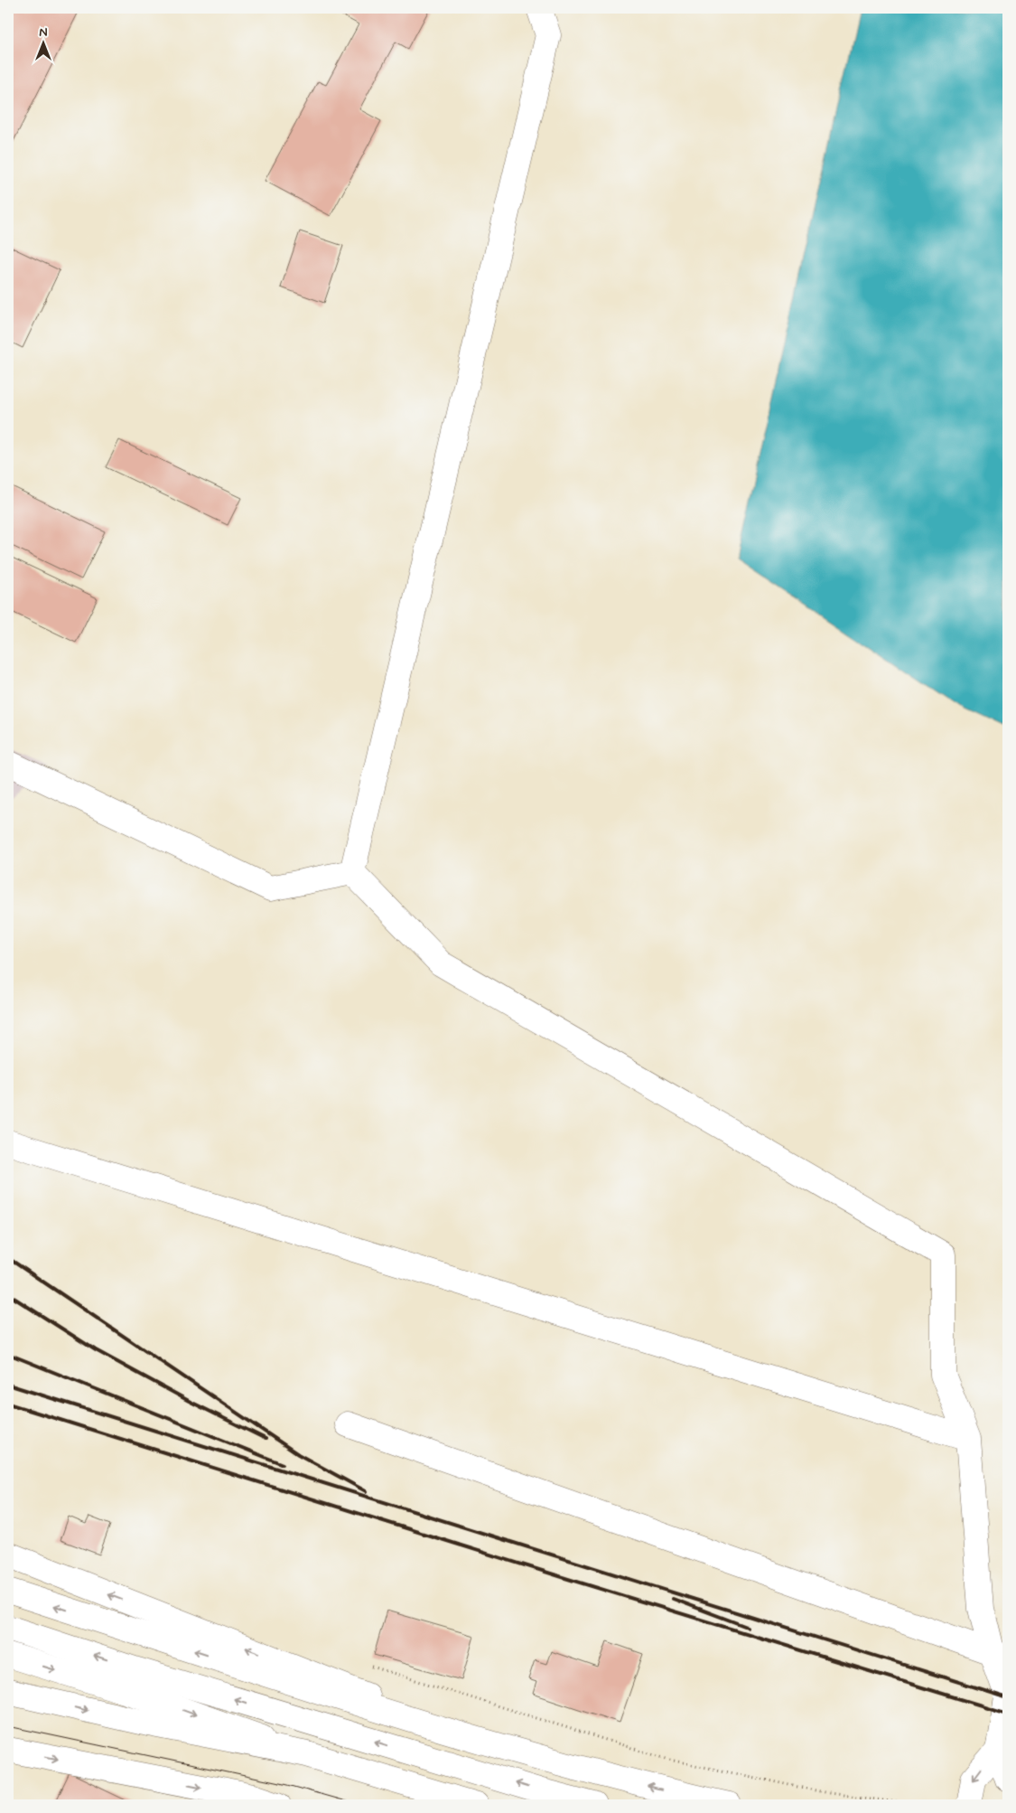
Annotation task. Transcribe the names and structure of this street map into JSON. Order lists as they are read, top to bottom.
{
  "north": "top"
}
